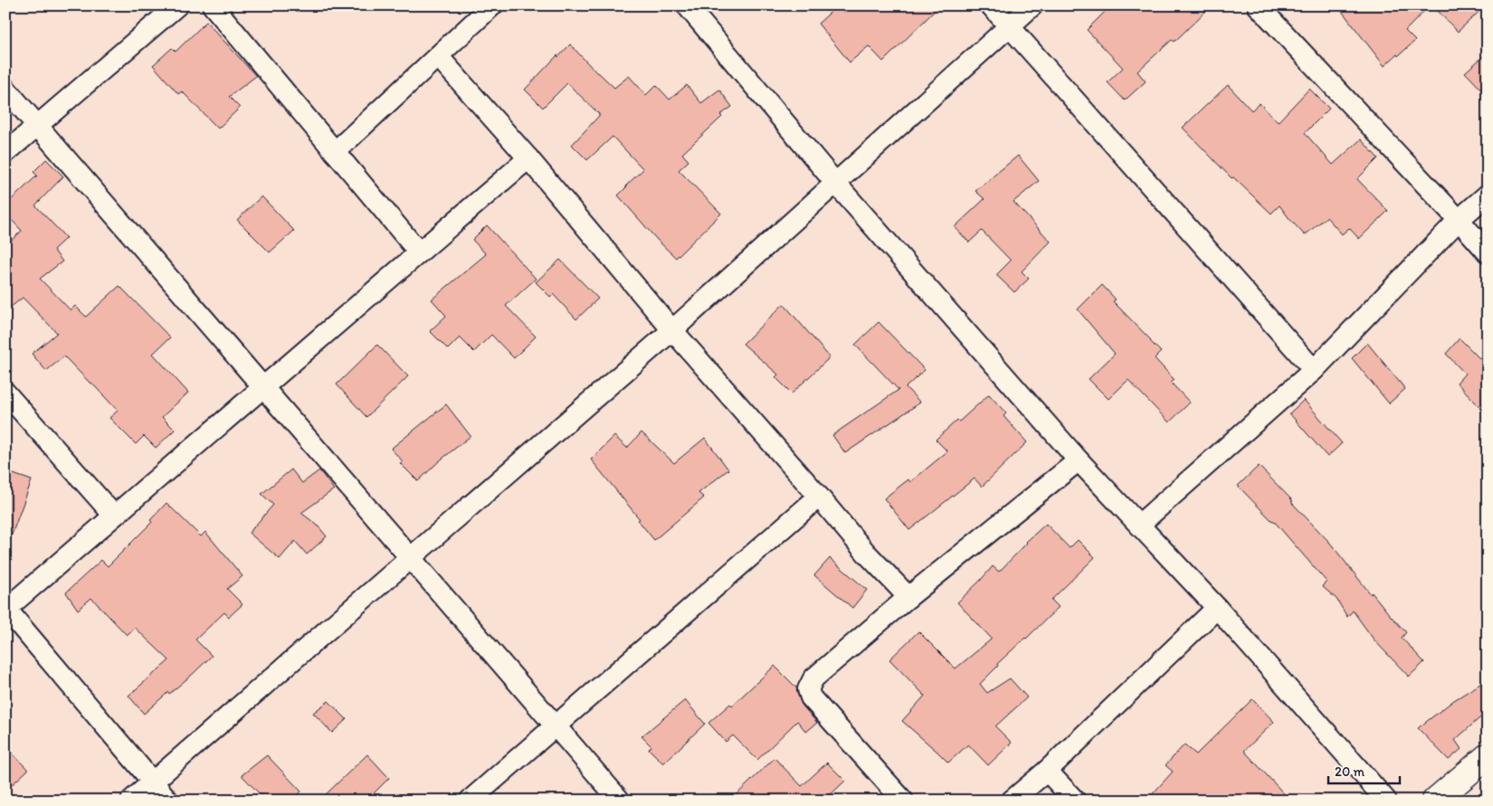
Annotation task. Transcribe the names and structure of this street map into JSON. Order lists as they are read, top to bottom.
{
  "scale_bar": "20 m"
}
